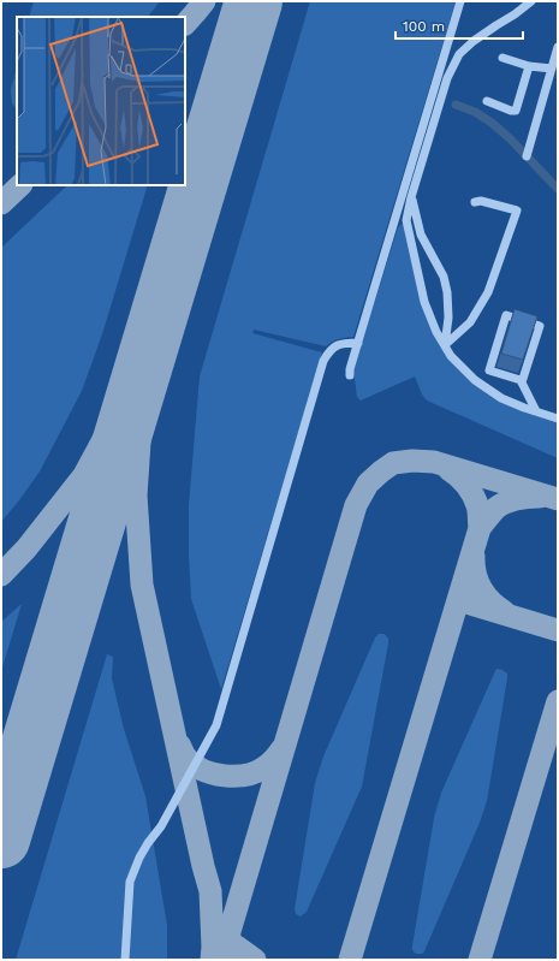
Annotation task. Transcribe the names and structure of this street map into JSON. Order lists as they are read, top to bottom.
{
  "scale_bar": "100 m"
}
